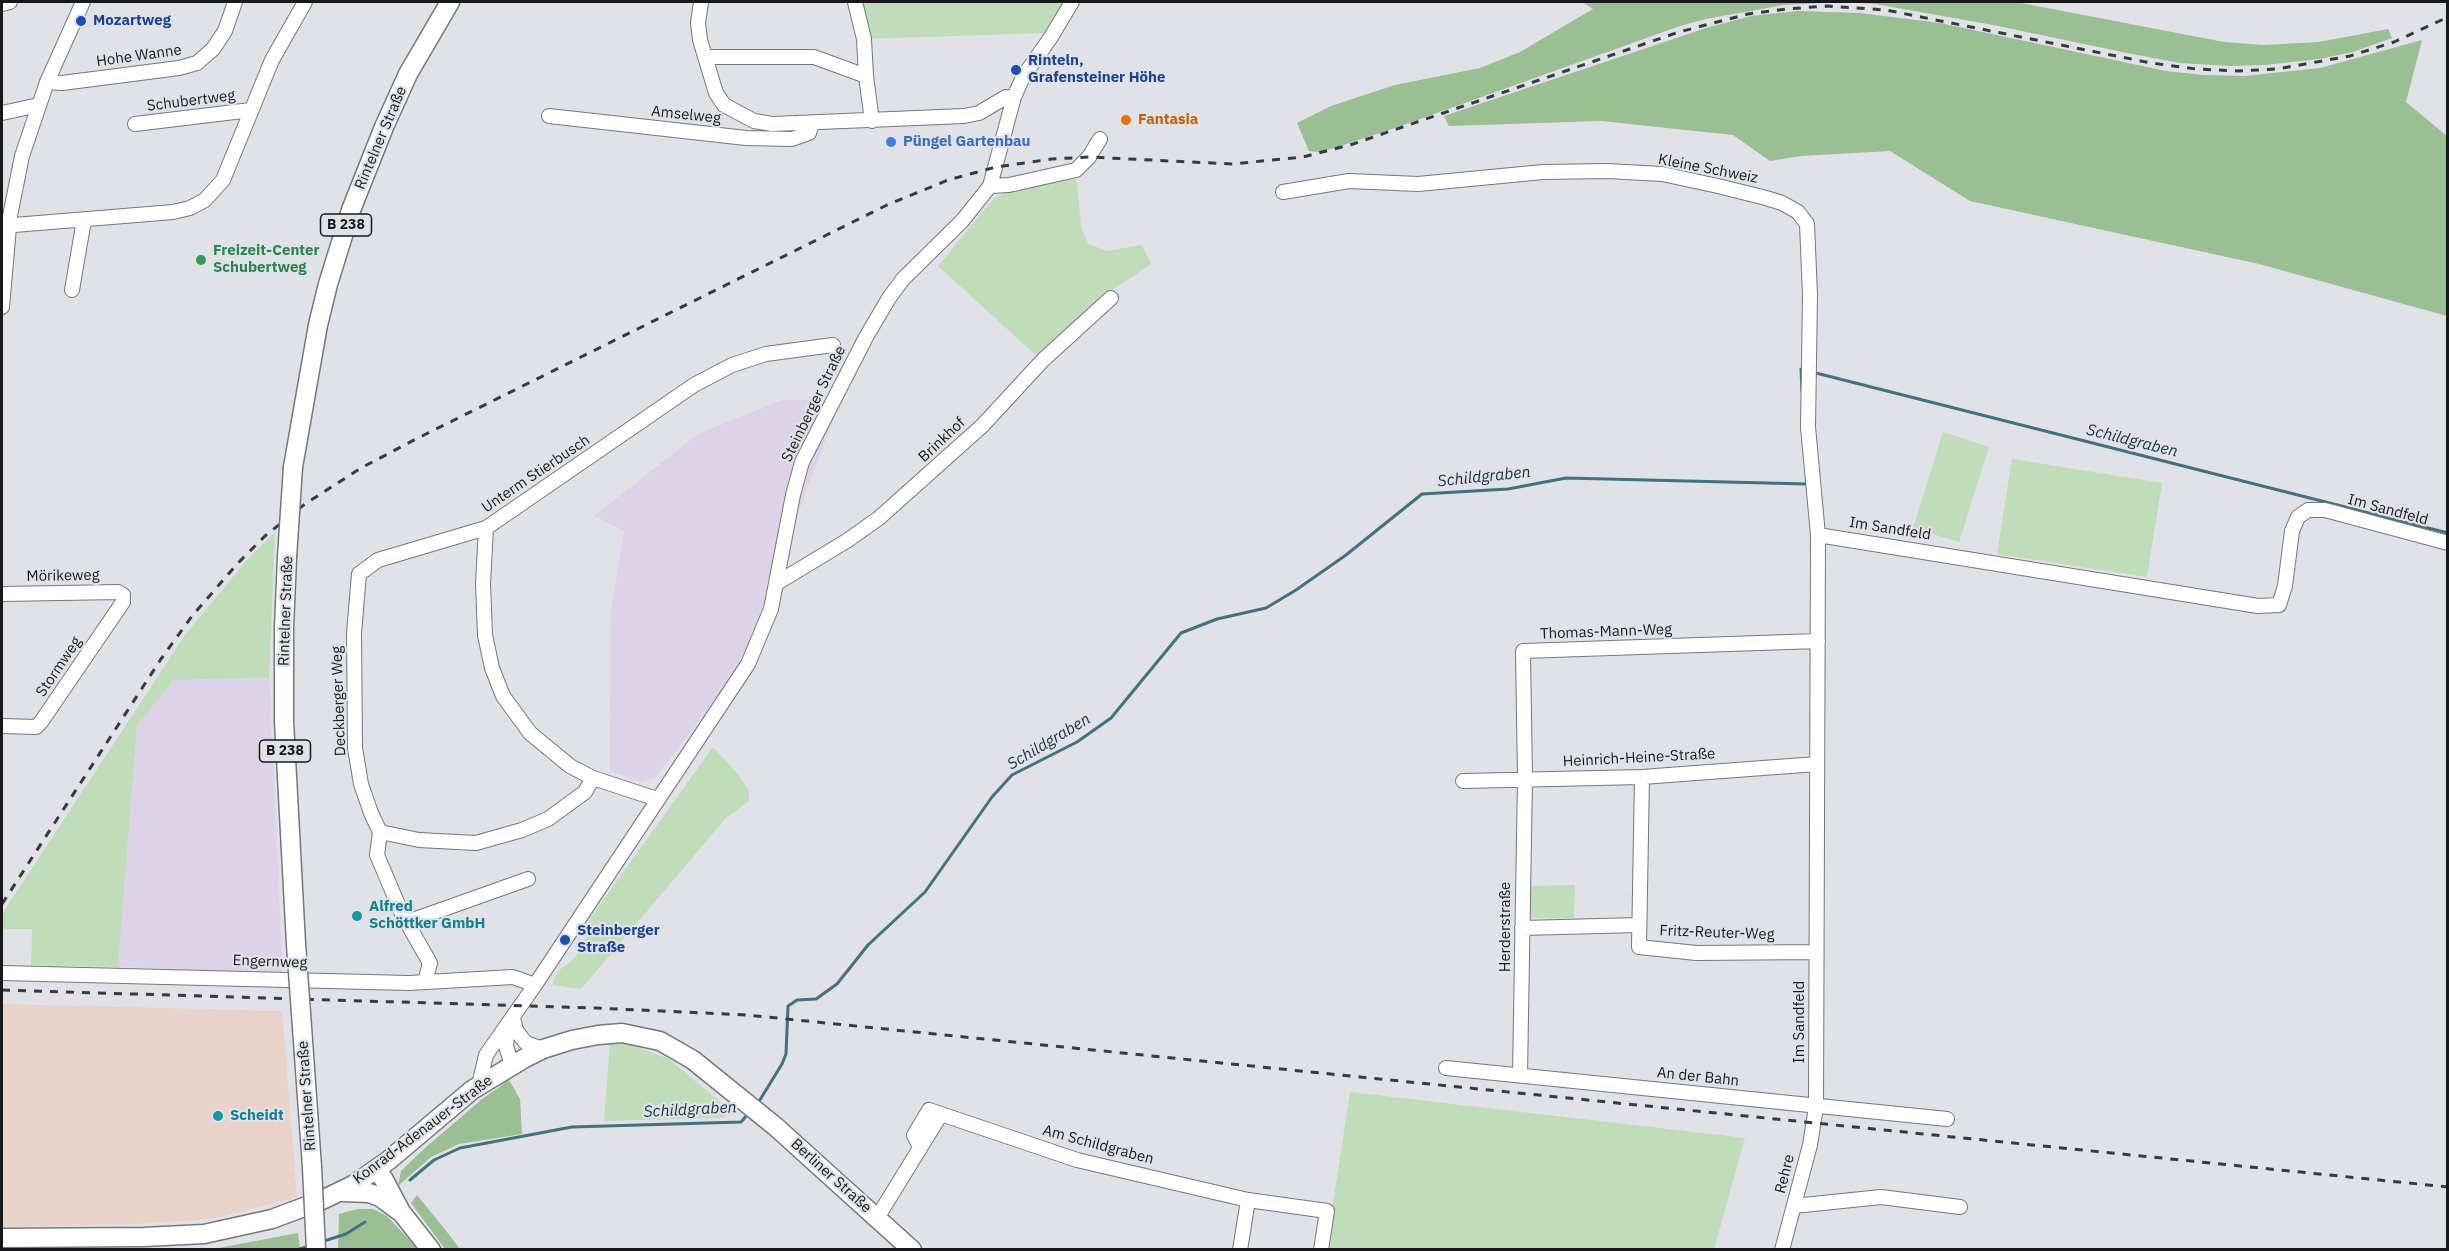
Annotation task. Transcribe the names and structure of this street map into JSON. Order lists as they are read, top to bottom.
{
  "streets": {
    "main road": [
      "Rintelner Straße",
      "B 238",
      "Konrad-Adenauer-Straße",
      "Berliner Straße"
    ],
    "street": [
      "Hohe Wanne",
      "Schubertweg",
      "Amselweg",
      "Kleine Schweiz",
      "Steinberger Straße",
      "Brinkhof",
      "Unterm Stierbusch",
      "Im Sandfeld",
      "Mörikeweg",
      "Thomas-Mann-Weg",
      "Stormweg",
      "Deckberger Weg",
      "Heinrich-Heine-Straße",
      "Herderstraße",
      "Fritz-Reuter-Weg",
      "Engernweg",
      "An der Bahn",
      "Am Schildgraben",
      "Rehre"
    ]
  },
  "crossings": [
    ["Kleine Schweiz", "Im Sandfeld"],
    ["Steinberger Straße", "Brinkhof"],
    ["Steinberger Straße", "Unterm Stierbusch"],
    ["Steinberger Straße", "Engernweg"],
    ["Steinberger Straße", "Konrad-Adenauer-Straße"],
    ["Unterm Stierbusch", "Deckberger Weg"],
    ["Im Sandfeld", "Thomas-Mann-Weg"],
    ["Im Sandfeld", "Heinrich-Heine-Straße"],
    ["Im Sandfeld", "Fritz-Reuter-Weg"],
    ["Im Sandfeld", "An der Bahn"],
    ["Im Sandfeld", "Rehre"],
    ["Mörikeweg", "Stormweg"],
    ["Thomas-Mann-Weg", "Heinrich-Heine-Straße"],
    ["Thomas-Mann-Weg", "Herderstraße"],
    ["Heinrich-Heine-Straße", "Herderstraße"],
    ["Heinrich-Heine-Straße", "Fritz-Reuter-Weg"],
    ["Herderstraße", "Fritz-Reuter-Weg"],
    ["Herderstraße", "An der Bahn"],
    ["An der Bahn", "Rehre"],
    ["Konrad-Adenauer-Straße", "Berliner Straße"],
    ["Am Schildgraben", "Berliner Straße"]
  ],
  "water": ["Schildgraben"],
  "places": [
    "Mozartweg",
    "Rinteln, Grafensteiner Höhe",
    "Fantasia",
    "Püngel Gartenbau",
    "Freizeit-Center Schubertweg",
    "Alfred Schöttker GmbH",
    "Steinberger Straße",
    "Scheidt"
  ]
}
